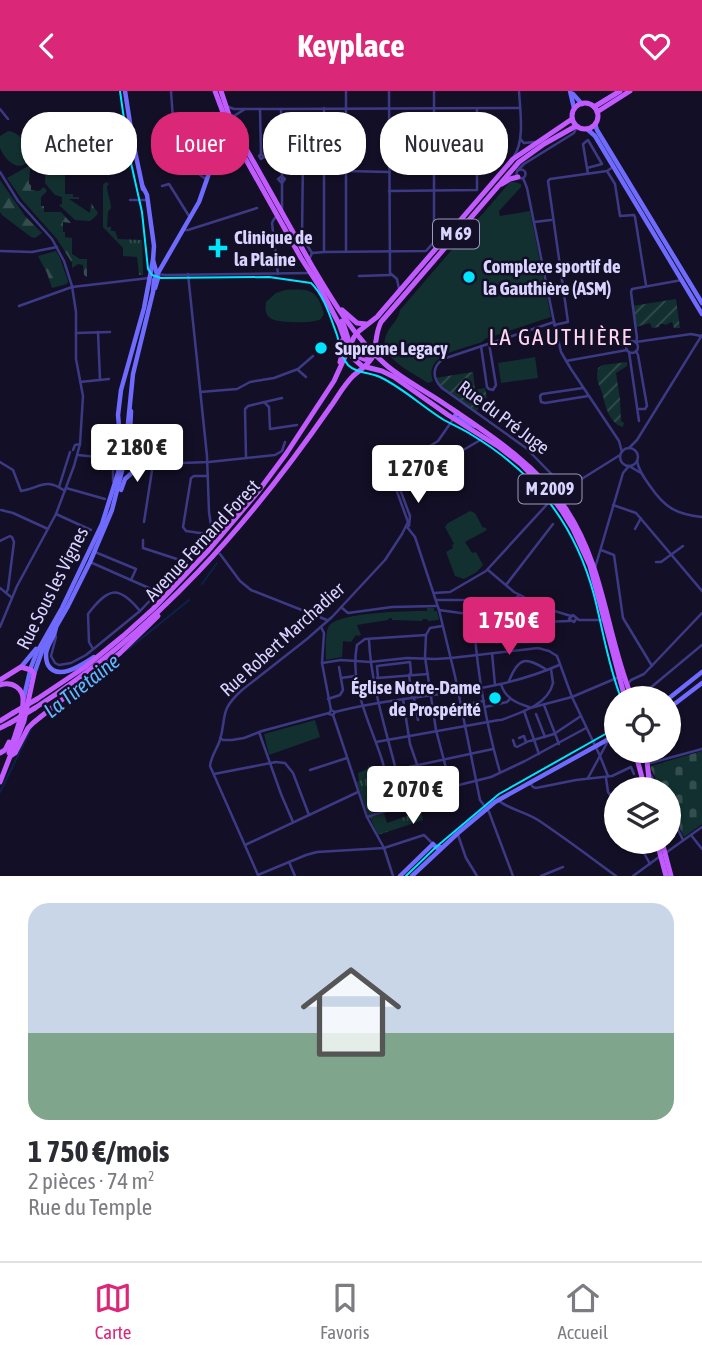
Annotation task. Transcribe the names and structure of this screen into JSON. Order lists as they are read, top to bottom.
{
  "streets": {
    "main road": [
      "M 69",
      "M 2009",
      "Avenue Fernand Forest",
      "Rue Sous les Vignes"
    ],
    "street": ["Rue du Pré Juge", "Rue Robert Marchadier"]
  },
  "crossings": [
    ["M 69", "M 2009"],
    ["M 69", "Avenue Fernand Forest"],
    ["M 2009", "Avenue Fernand Forest"]
  ],
  "districts": ["LA GAUTHIÈRE"],
  "water": ["La Tiretaine"],
  "places": {
    "health": ["Clinique de la Plaine"],
    "other": ["Complexe sportif de la Gauthière (ASM)", "Supreme Legacy", "Église Notre-Dame de Prospérité"]
  },
  "page": {
    "header": "Keyplace",
    "chip": [
      "Acheter",
      "Louer",
      "Filtres",
      "Nouveau"
    ],
    "price": [
      "2 180 €",
      "1 270 €",
      "1 750 €",
      "2 070 €"
    ],
    "list": [
      {
        "name": "1 750 €/mois",
        "note": "2 pièces · 74 m² · Rue du Temple"
      }
    ],
    "tabs": ["Carte", "Favoris", "Accueil"]
  }
}
